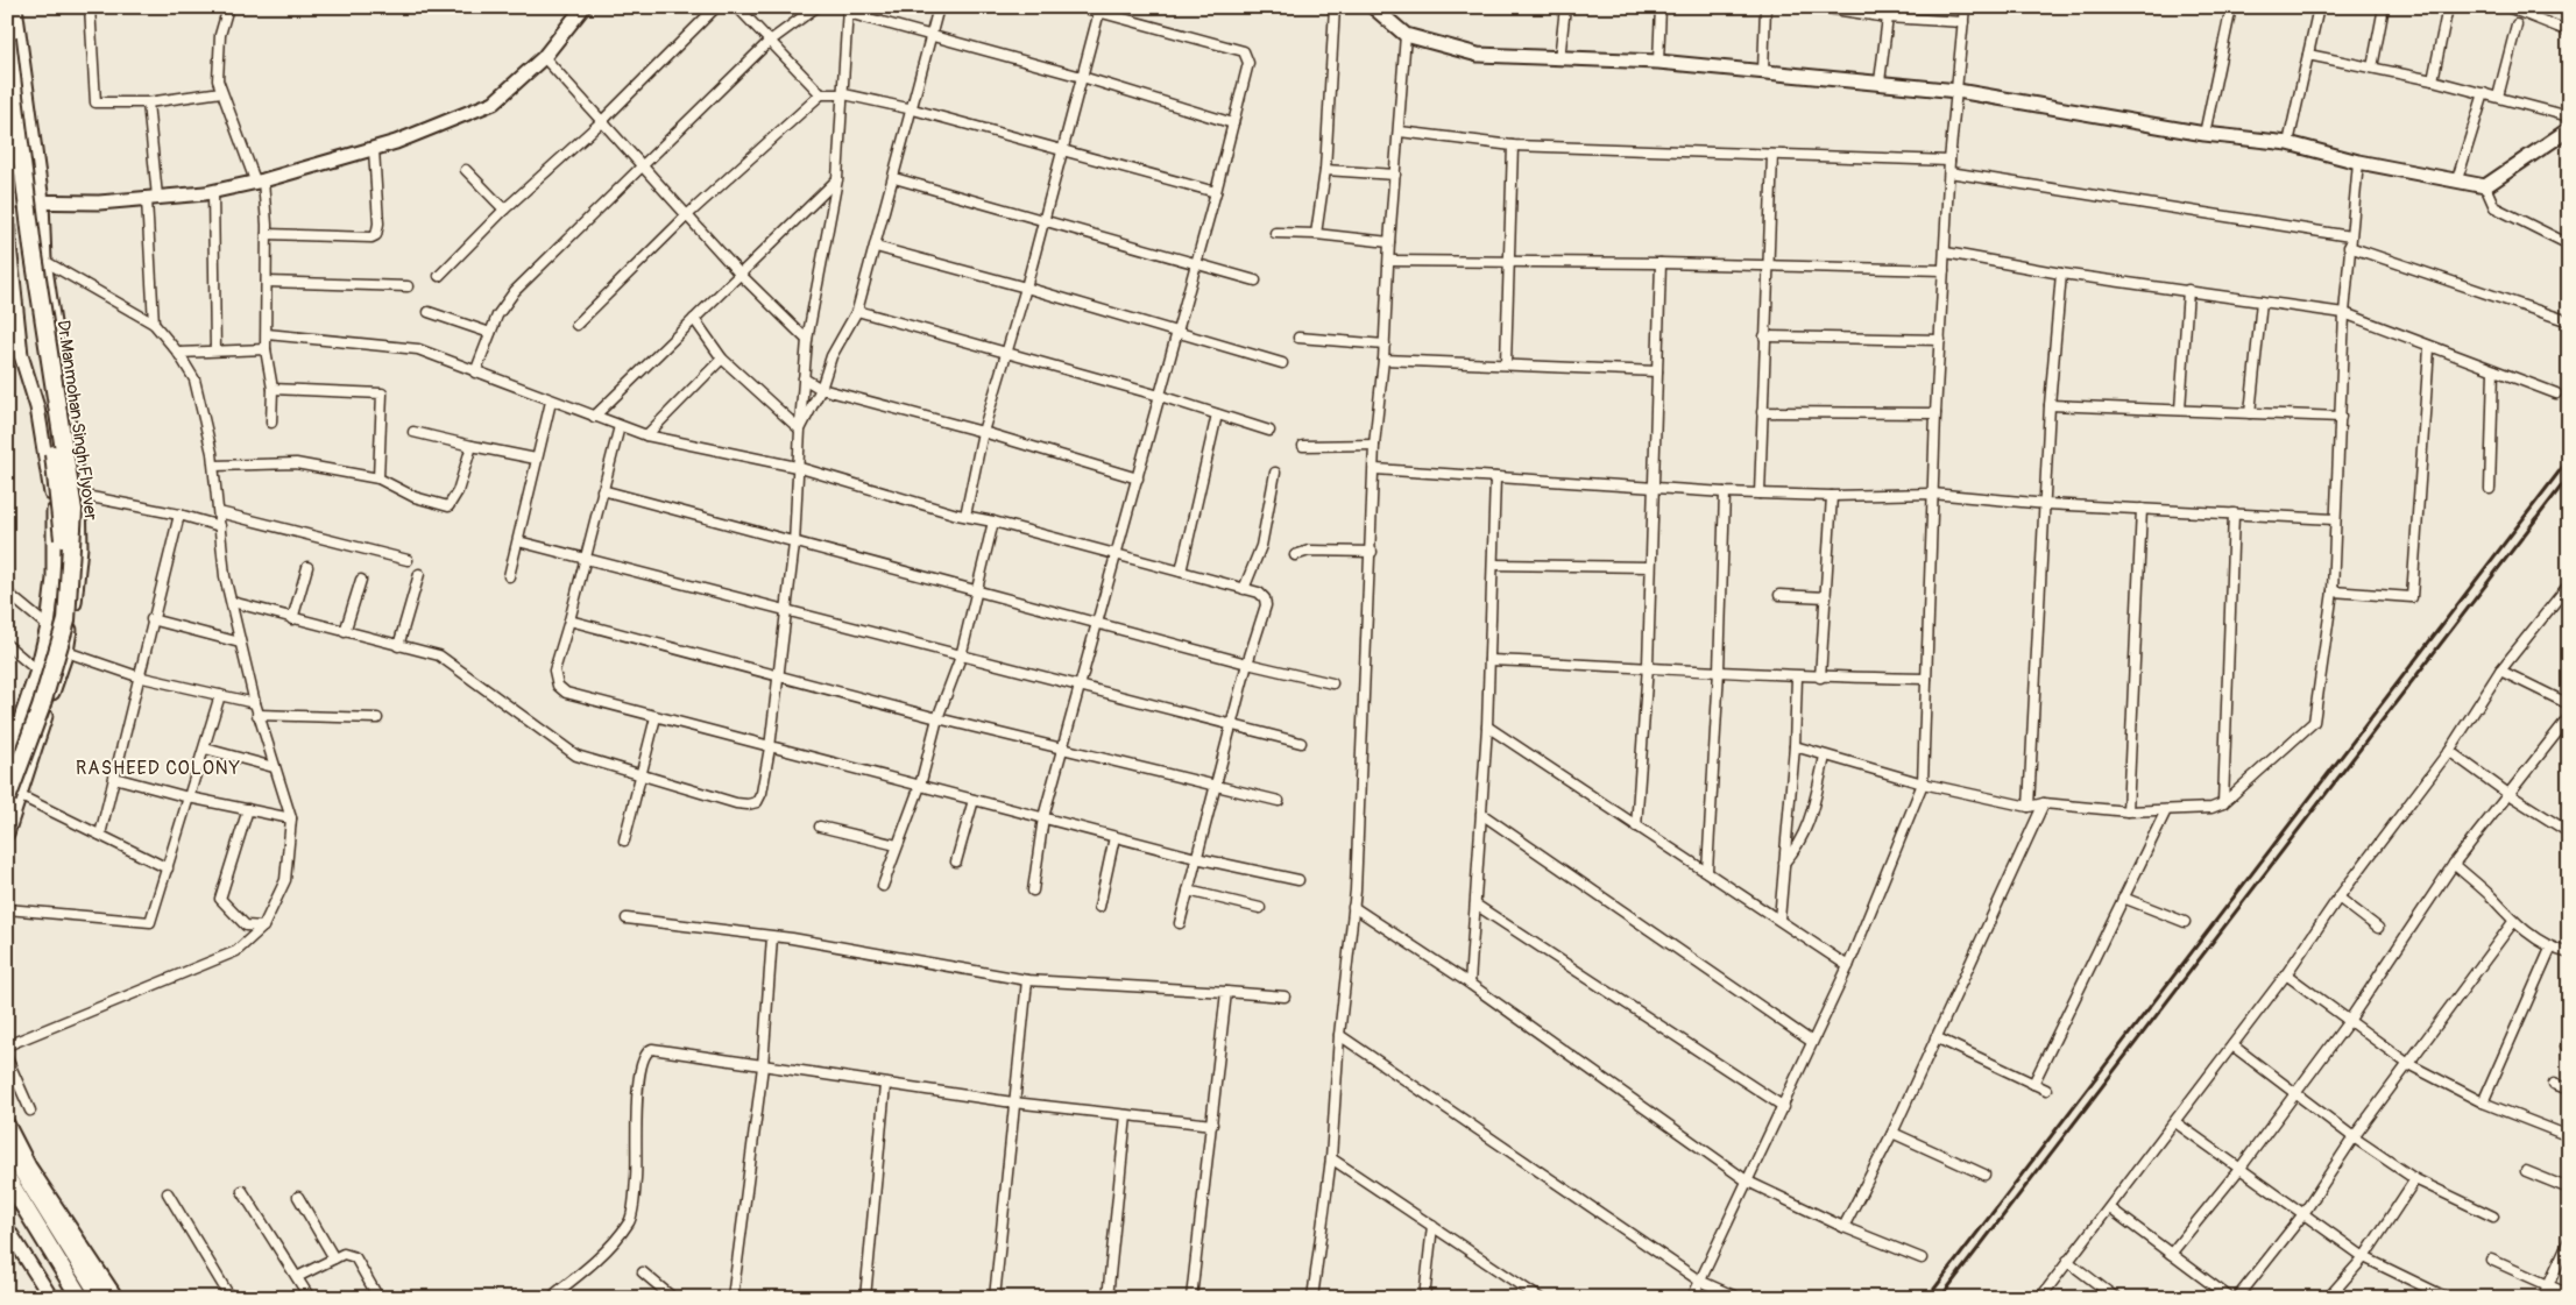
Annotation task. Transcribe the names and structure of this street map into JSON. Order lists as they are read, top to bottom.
{
  "streets": {
    "highway": ["Dr.Manmohan Singh Flyover"]
  },
  "districts": ["RASHEED COLONY"]
}
